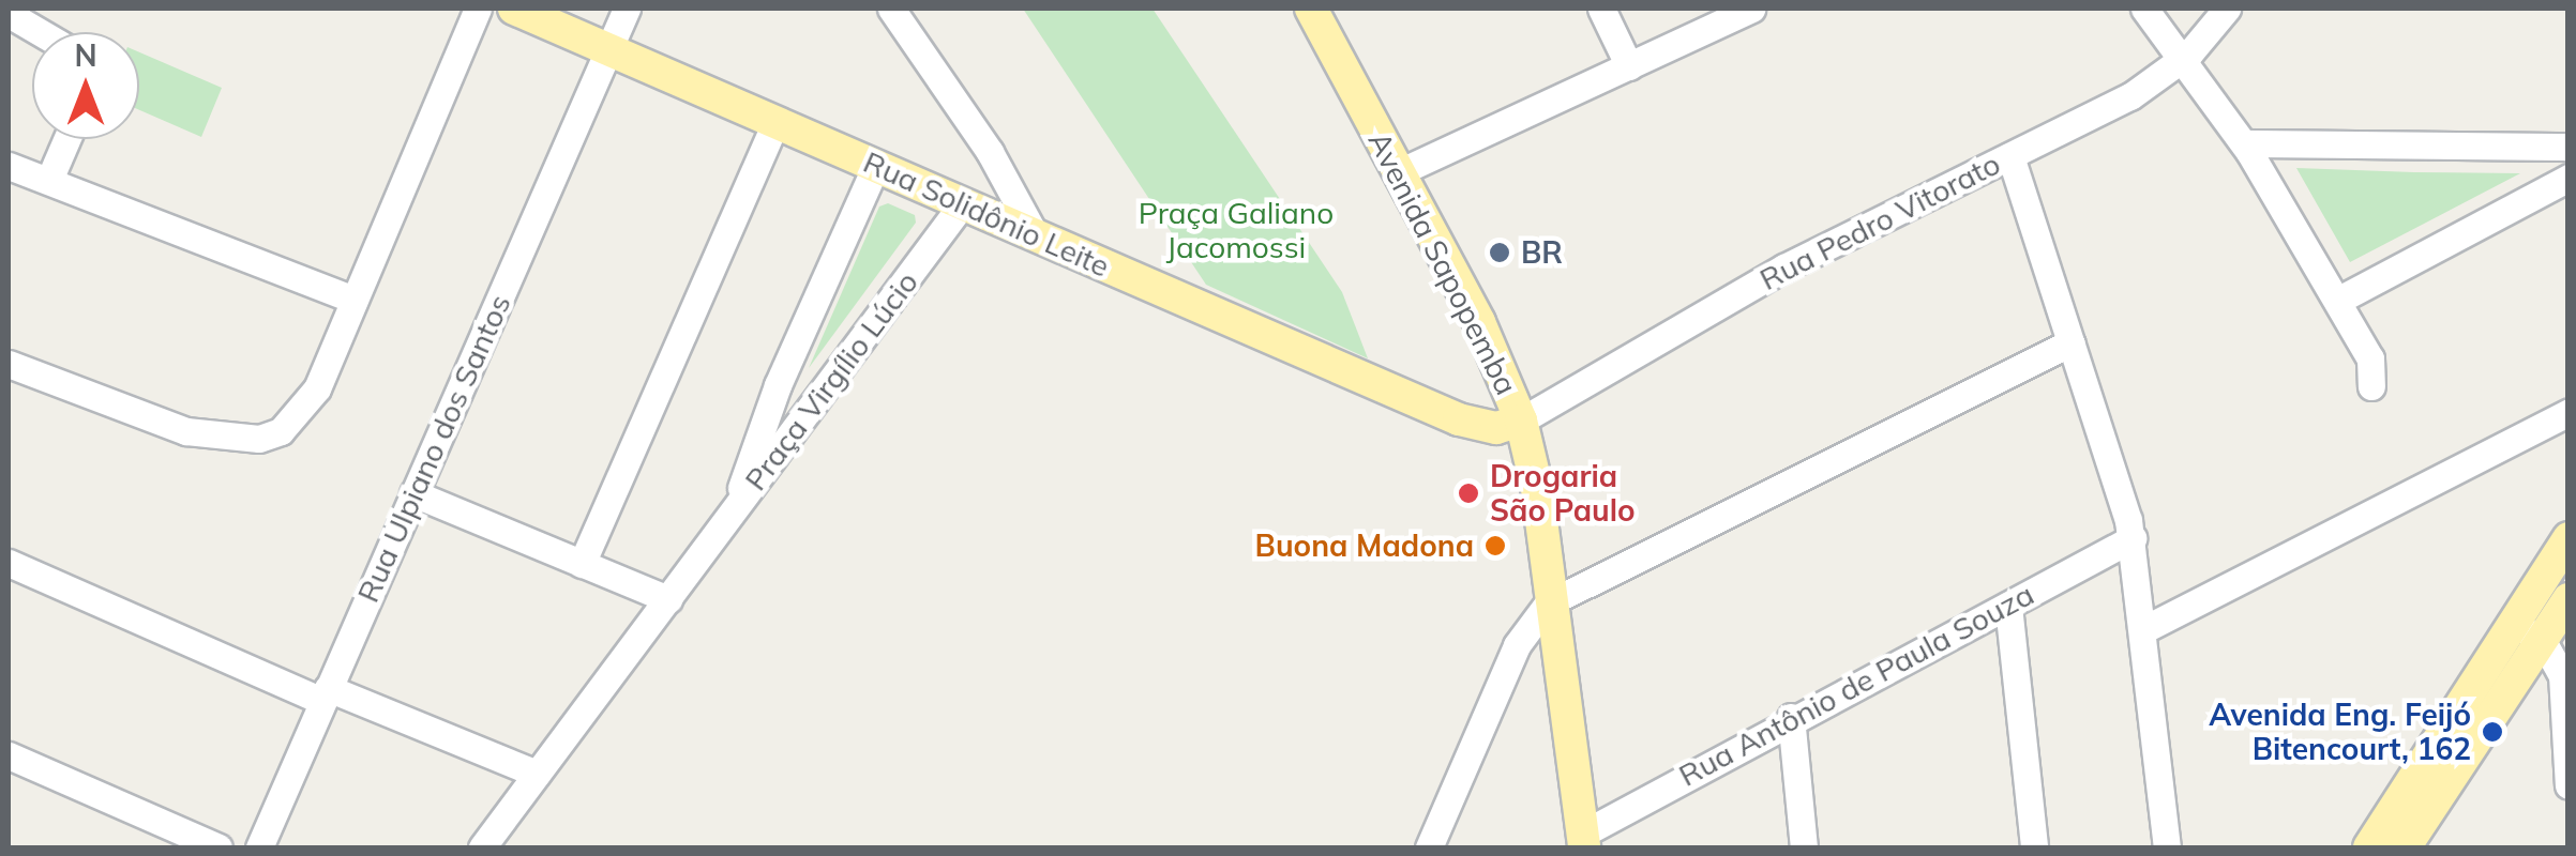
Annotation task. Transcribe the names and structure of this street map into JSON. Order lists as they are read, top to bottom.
{
  "streets": {
    "main road": ["Rua Solidônio Leite", "Avenida Sapopemba"],
    "street": [
      "Rua Pedro Vitorato",
      "Praça Virgílio Lúcio",
      "Rua Ulpiano dos Santos",
      "Rua Antônio de Paula Souza"
    ]
  },
  "crossings": [
    ["Rua Solidônio Leite", "Rua Pedro Vitorato"],
    ["Rua Solidônio Leite", "Avenida Sapopemba"],
    ["Rua Solidônio Leite", "Praça Virgílio Lúcio"],
    ["Rua Solidônio Leite", "Rua Ulpiano dos Santos"],
    ["Rua Pedro Vitorato", "Avenida Sapopemba"],
    ["Avenida Sapopemba", "Rua Antônio de Paula Souza"]
  ],
  "parks": ["Praça Galiano Jacomossi"],
  "places": [
    "BR",
    "Drogaria São Paulo",
    "Buona Madona",
    "Avenida Eng. Feijó Bitencourt, 162"
  ],
  "north": "top"
}
